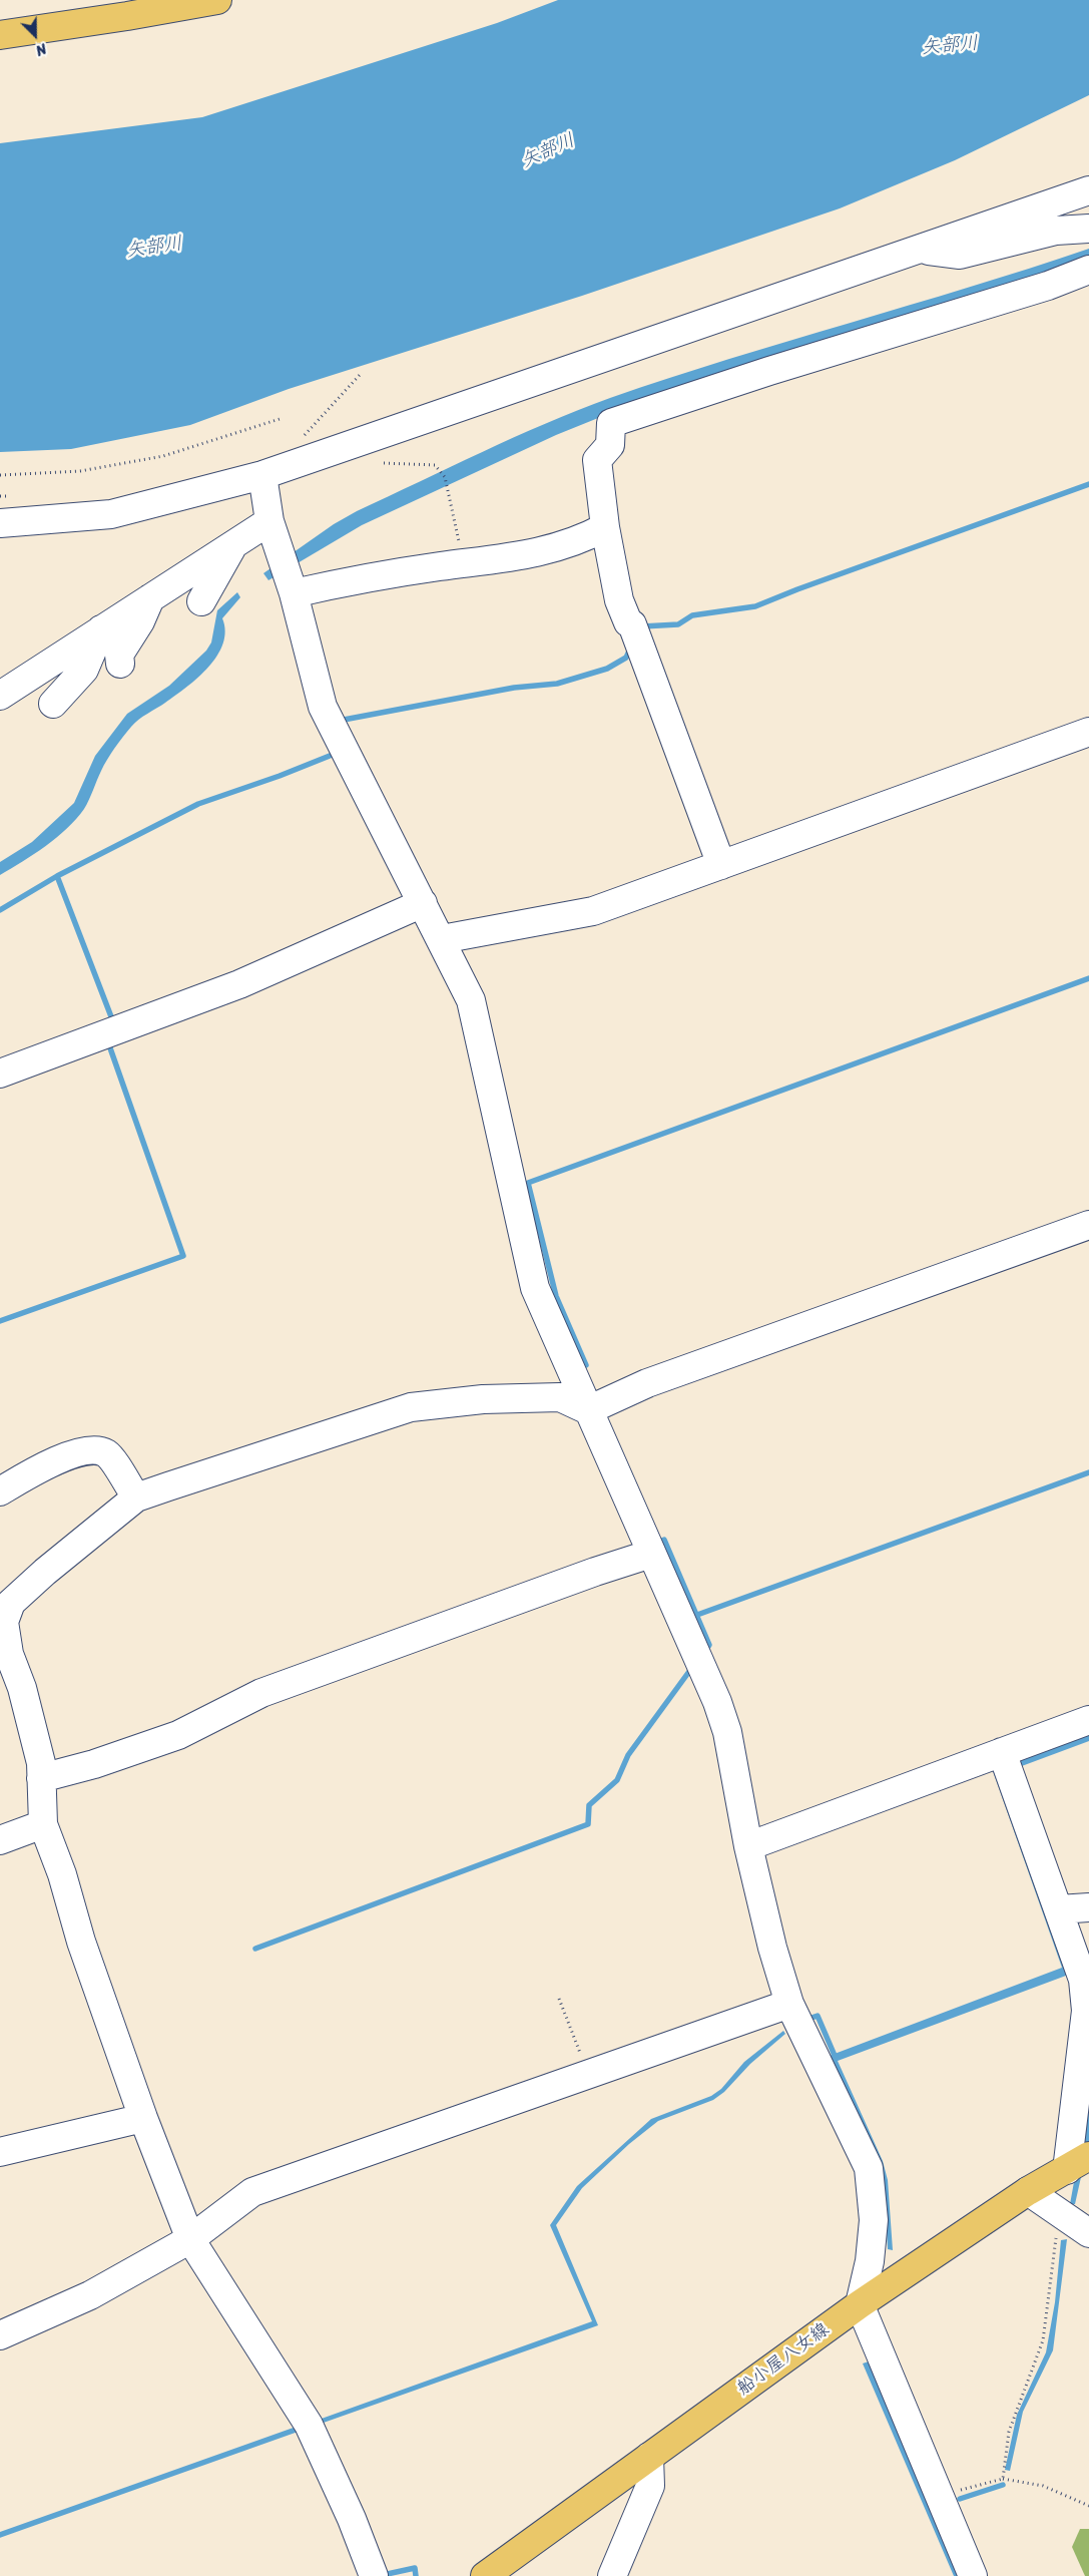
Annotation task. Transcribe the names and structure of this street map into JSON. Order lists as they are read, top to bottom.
{
  "streets": {
    "main road": ["船小屋八女線"]
  },
  "water": ["矢部川"],
  "north": "bottom right"
}
